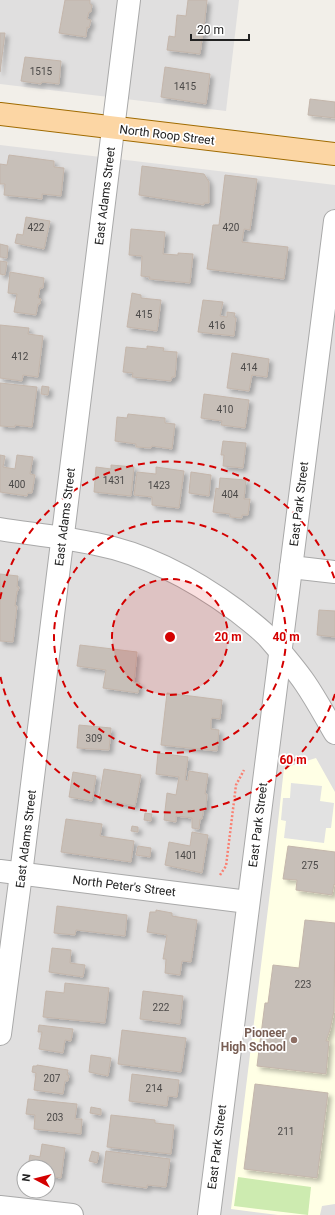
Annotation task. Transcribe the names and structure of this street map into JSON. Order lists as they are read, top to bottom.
{
  "streets": {
    "main road": ["North Roop Street"],
    "street": ["East Adams Street", "East Park Street", "North Peter's Street"]
  },
  "crossings": [
    ["North Roop Street", "East Adams Street"],
    ["East Adams Street", "North Peter's Street"],
    ["East Park Street", "North Peter's Street"]
  ],
  "places": ["Pioneer High School"],
  "house_numbers": [
    "1515",
    "1415",
    "422",
    "420",
    "415",
    "416",
    "412",
    "414",
    "410",
    "1431",
    "400",
    "1423",
    "404",
    "309",
    "1401",
    "275",
    "223",
    "222",
    "207",
    "214",
    "203",
    "211"
  ],
  "scale_bar": "20 m",
  "north": "left",
  "rings": ["20 m", "40 m", "60 m"]
}
